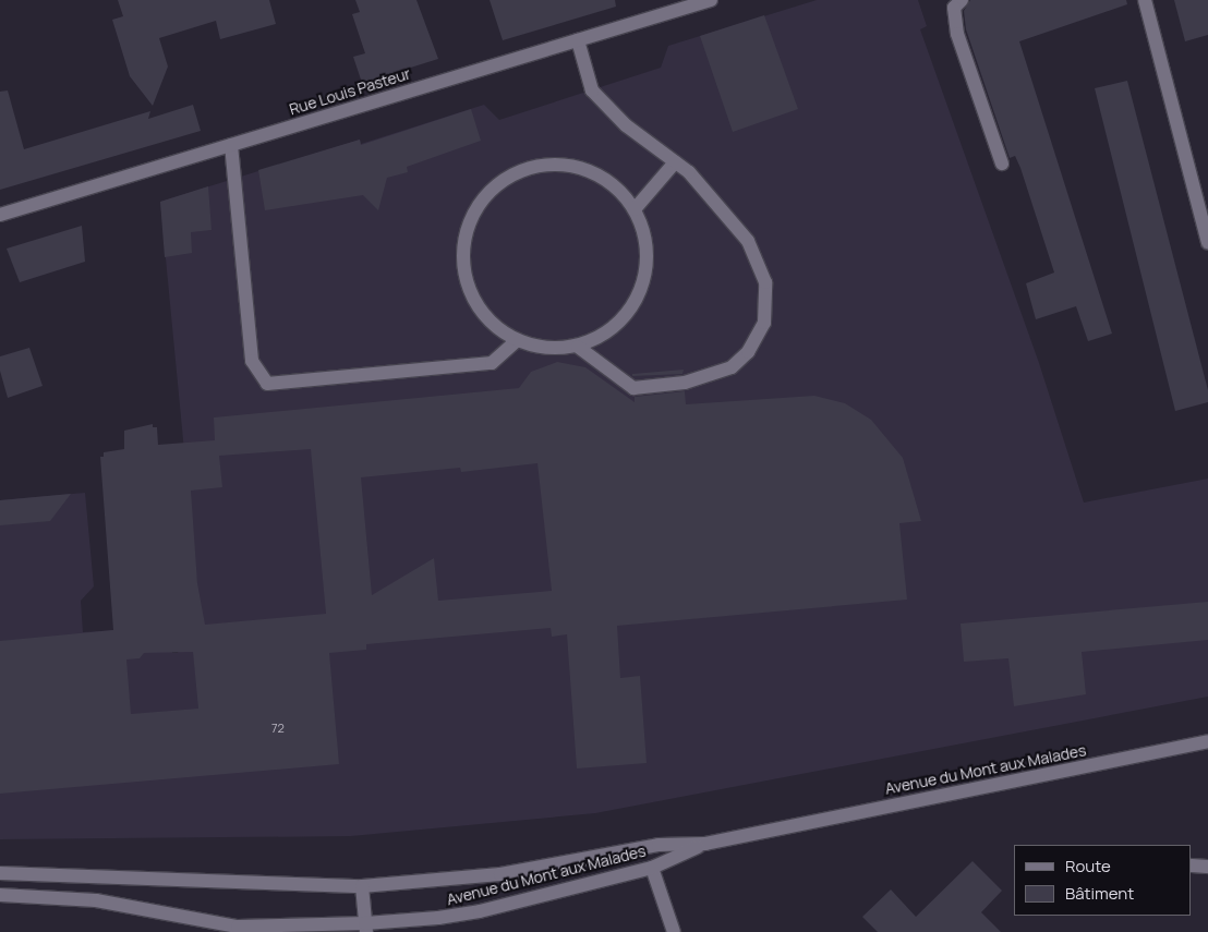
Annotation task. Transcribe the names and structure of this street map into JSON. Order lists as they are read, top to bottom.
{
  "streets": {
    "street": ["Rue Louis Pasteur", "Avenue du Mont aux Malades"]
  },
  "house_numbers": ["72"],
  "legend": ["Route", "Bâtiment"]
}
